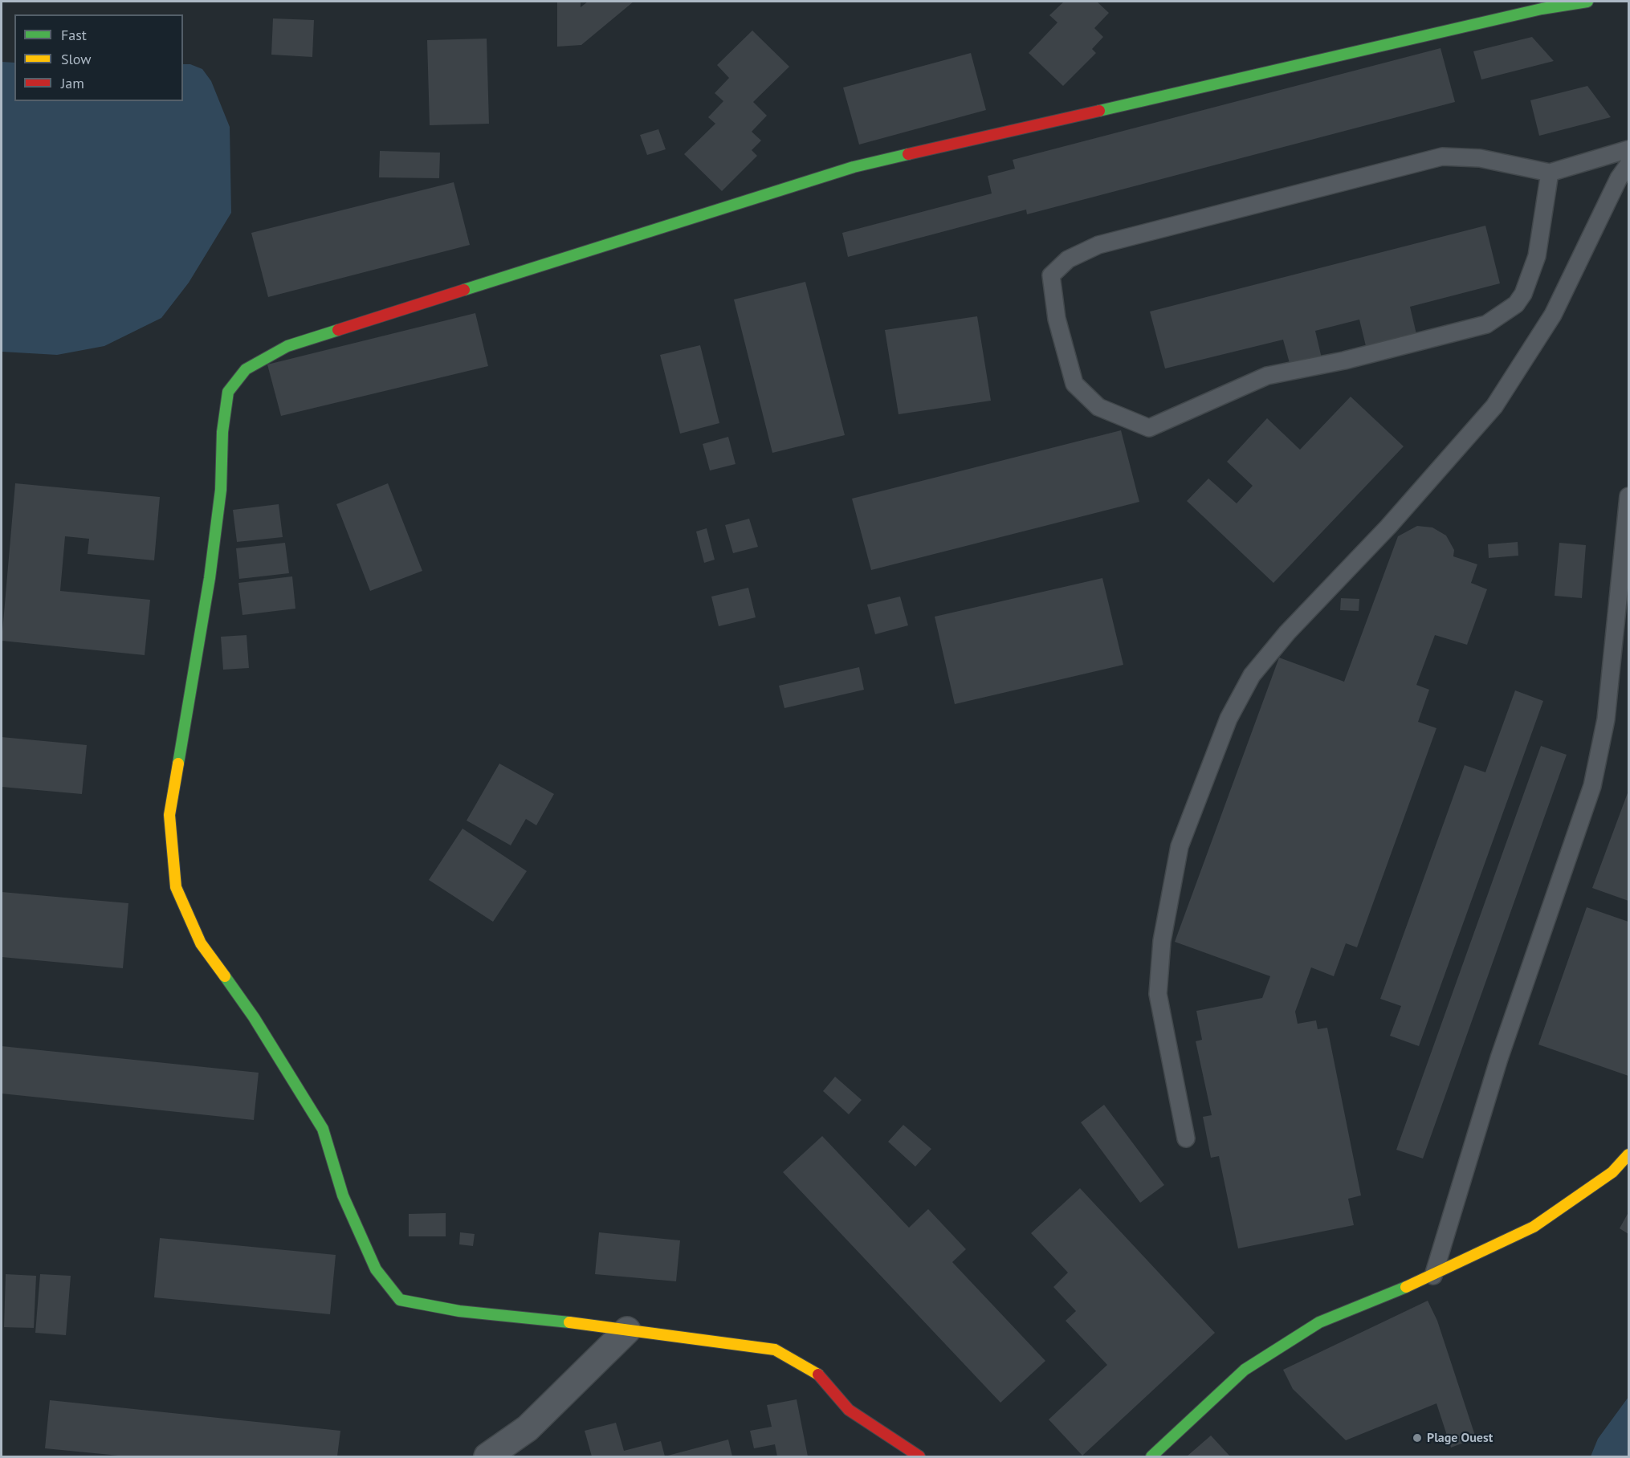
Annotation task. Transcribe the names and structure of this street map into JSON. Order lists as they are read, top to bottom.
{
  "places": ["Plage Ouest"],
  "legend": ["Fast", "Slow", "Jam"]
}
